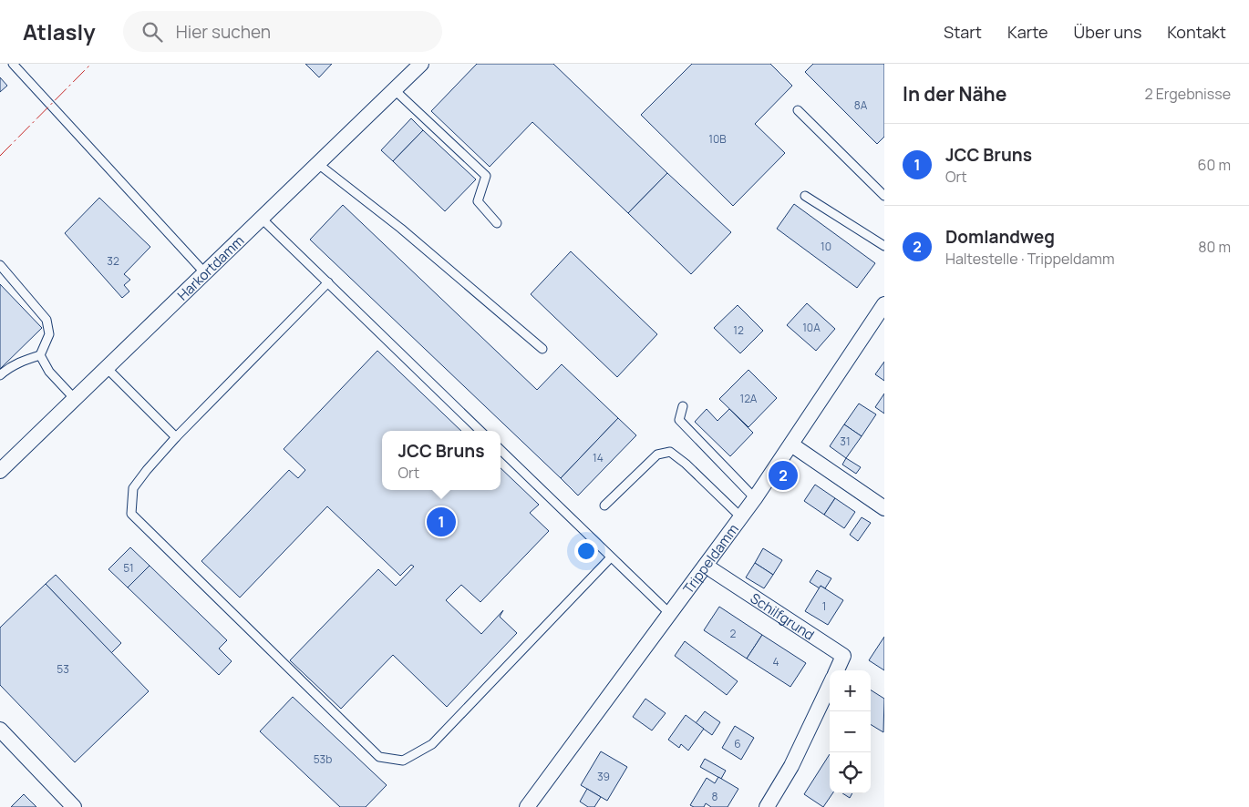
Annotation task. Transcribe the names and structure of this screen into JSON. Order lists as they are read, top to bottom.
{
  "streets": {
    "street": ["Harkortdamm", "Trippeldamm", "Schilfgrund"]
  },
  "crossings": [
    ["Trippeldamm", "Schilfgrund"]
  ],
  "house_numbers": [
    "8A",
    "10B",
    "10",
    "32",
    "10A",
    "12",
    "12A",
    "31",
    "14",
    "51",
    "1",
    "2",
    "4",
    "53",
    "6",
    "53b",
    "39",
    "8"
  ],
  "page": {
    "header": "Atlasly",
    "search": "Hier suchen",
    "nav": [
      "Start",
      "Karte",
      "Über uns",
      "Kontakt"
    ],
    "heading": ["In der Nähe", "2 Ergebnisse"],
    "list": [
      {
        "mark": "1",
        "name": "JCC Bruns",
        "note": "Ort",
        "value": "60 m"
      },
      {
        "mark": "2",
        "name": "Domlandweg",
        "note": "Haltestelle · Trippeldamm",
        "value": "80 m"
      }
    ],
    "popup": ["JCC Bruns", "Ort"],
    "pins": ["2", "1"],
    "map_buttons": ["+", "−"]
  }
}
